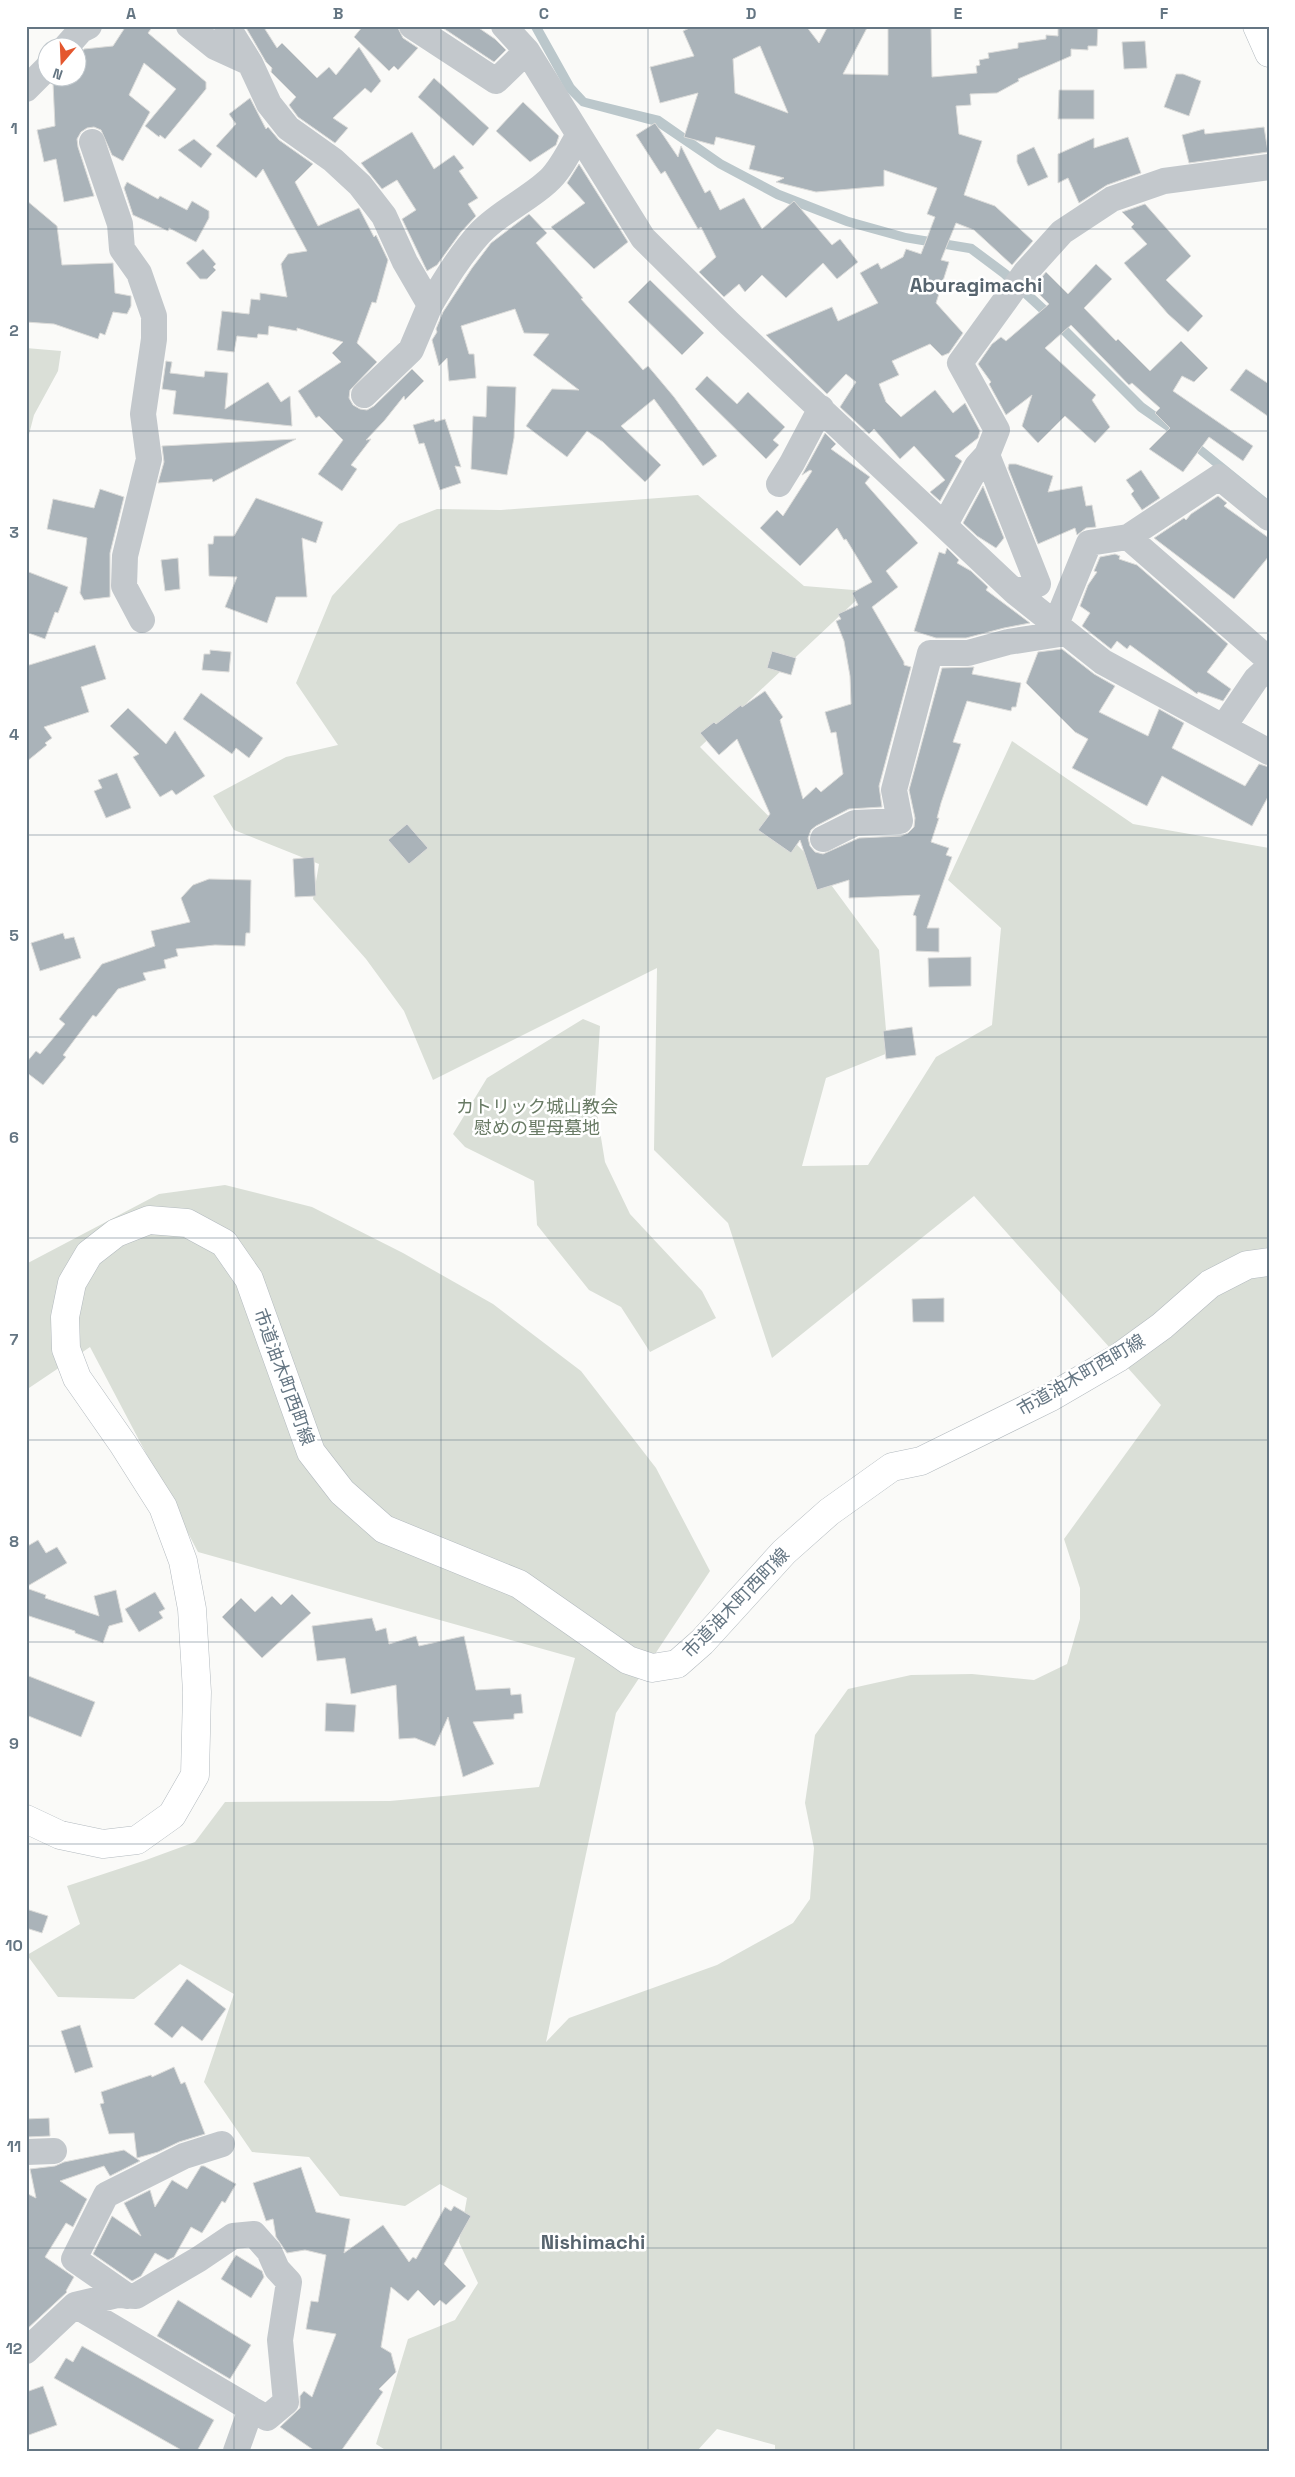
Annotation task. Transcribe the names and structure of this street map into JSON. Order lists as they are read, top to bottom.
{
  "streets": {
    "street": ["市道油木町西町線"]
  },
  "districts": ["Aburagimachi", "Nishimachi"],
  "parks": ["カトリック城山教会 慰めの聖母墓地"],
  "north": "bottom",
  "grid": {
    "columns": [
      "A",
      "B",
      "C",
      "D",
      "E",
      "F"
    ],
    "rows": [
      "1",
      "2",
      "3",
      "4",
      "5",
      "6",
      "7",
      "8",
      "9",
      "10",
      "11",
      "12"
    ]
  }
}
